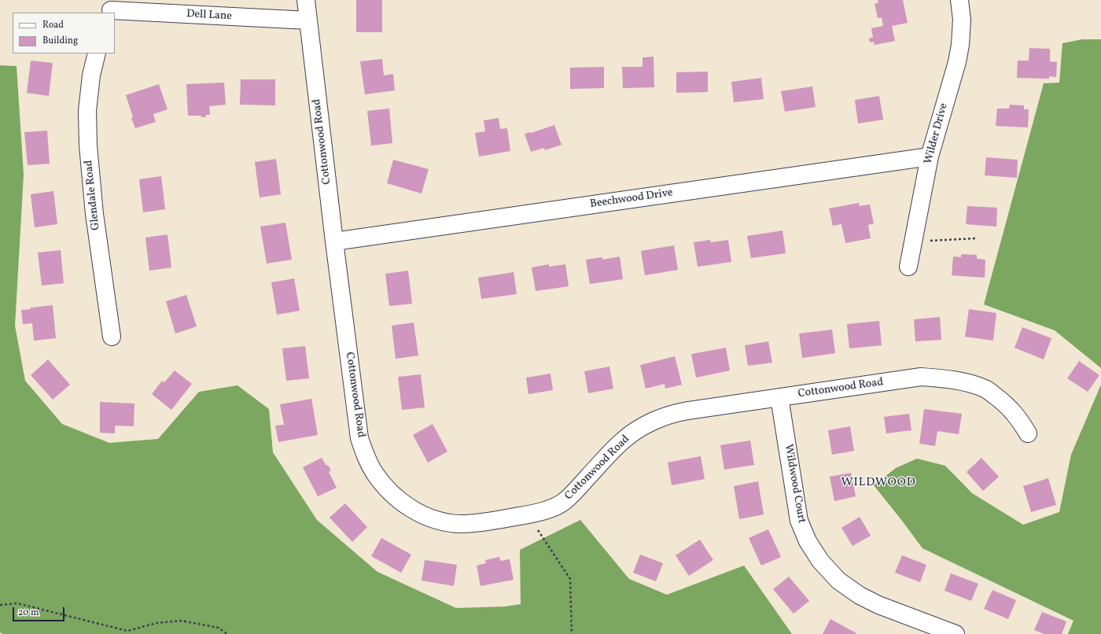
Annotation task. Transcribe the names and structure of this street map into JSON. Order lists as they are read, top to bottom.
{
  "streets": {
    "street": [
      "Dell Lane",
      "Wilder Drive",
      "Cottonwood Road",
      "Glendale Road",
      "Beechwood Drive",
      "Wildwood Court"
    ]
  },
  "crossings": [
    ["Dell Lane", "Cottonwood Road"],
    ["Wilder Drive", "Beechwood Drive"],
    ["Cottonwood Road", "Beechwood Drive"],
    ["Cottonwood Road", "Wildwood Court"]
  ],
  "districts": ["WILDWOOD"],
  "legend": ["Road", "Building"],
  "scale_bar": "20 m"
}
